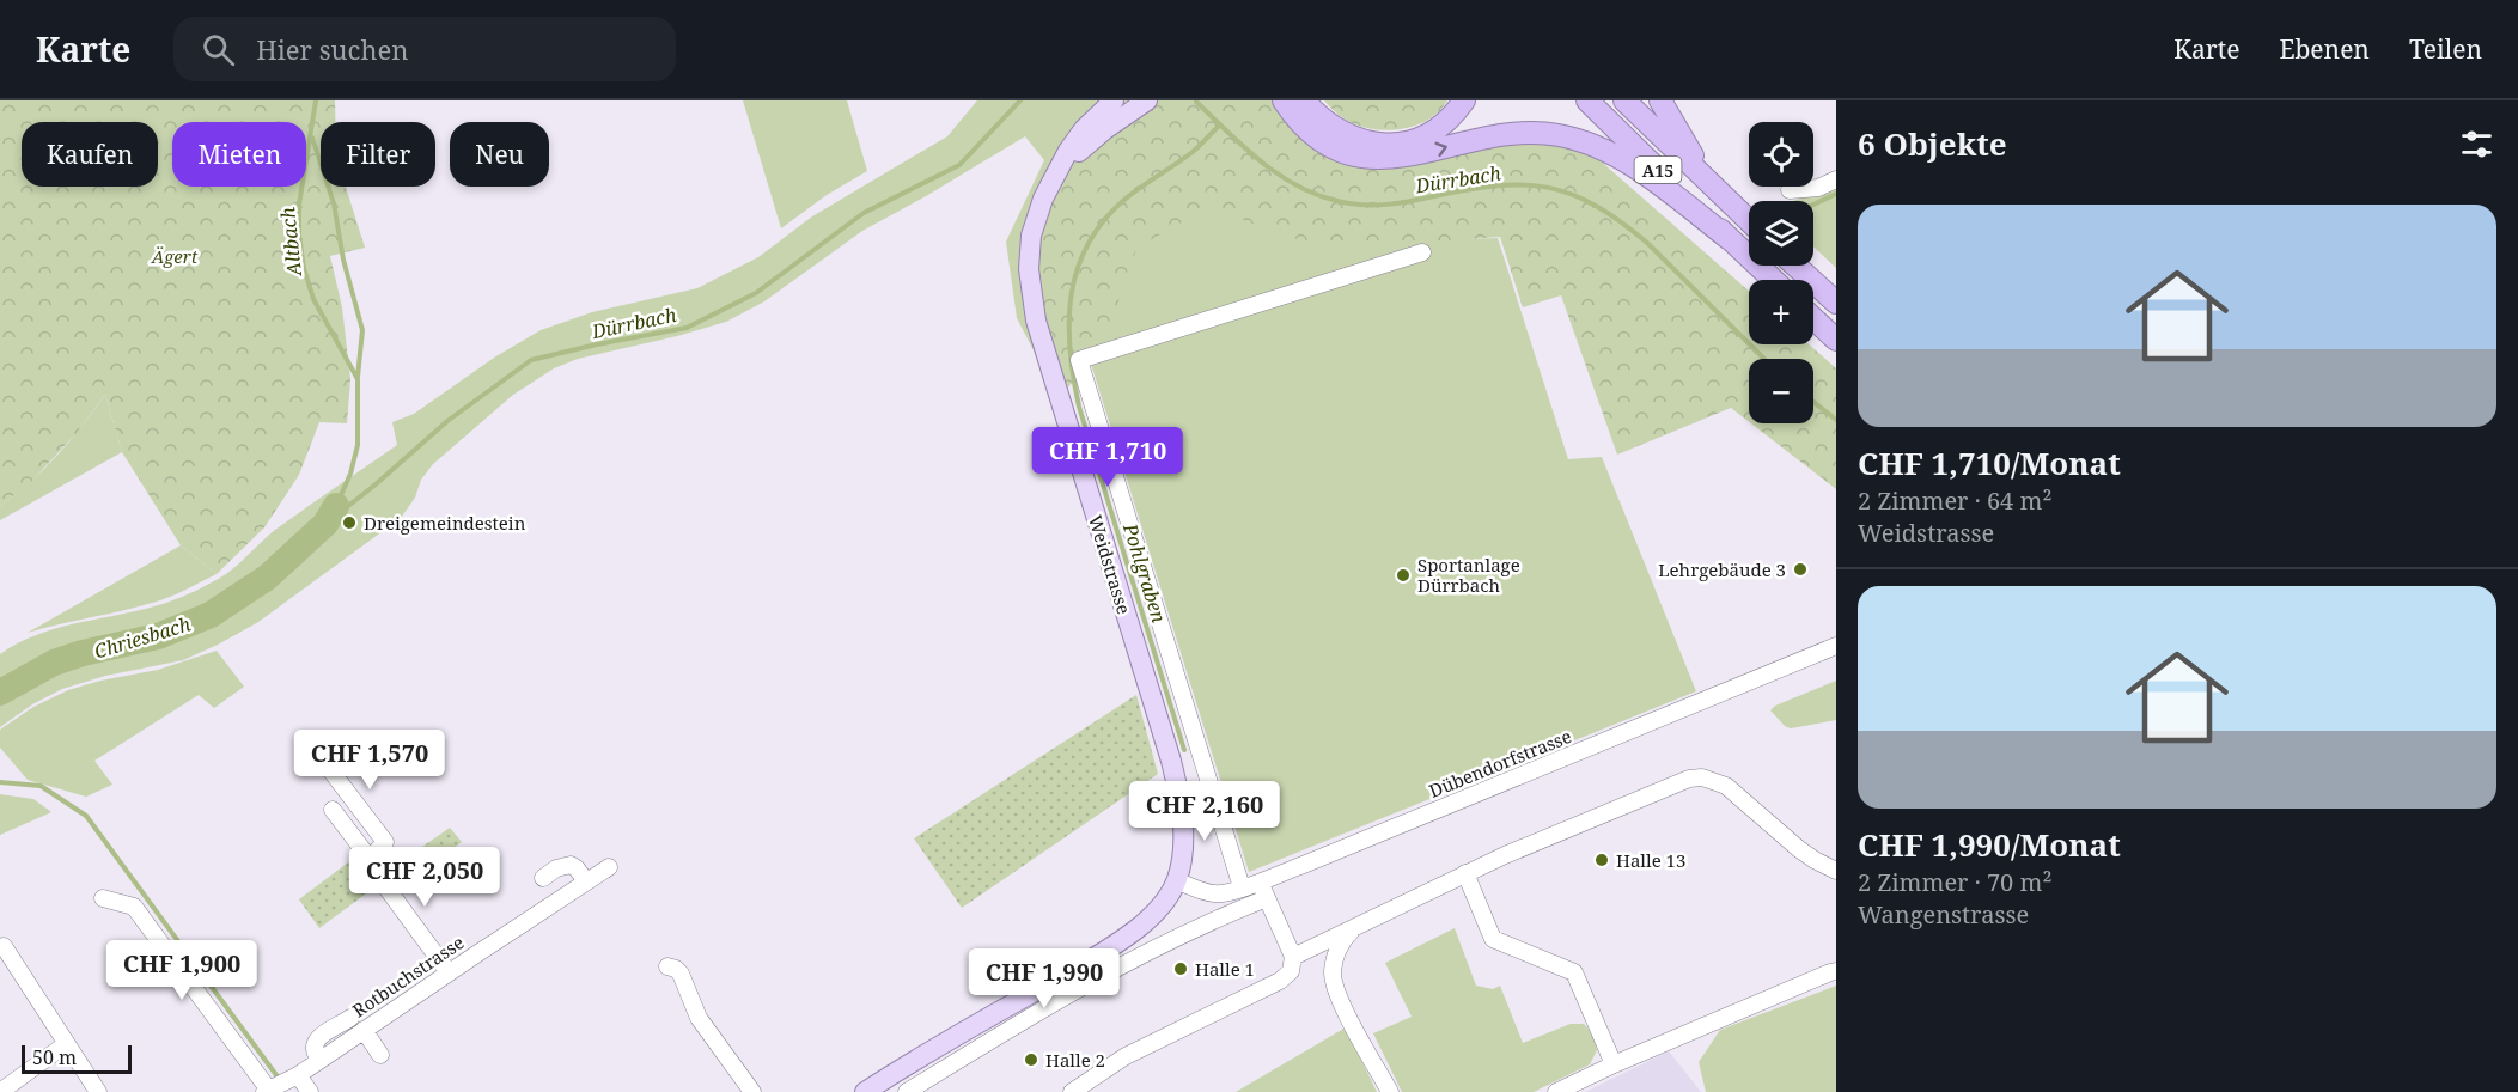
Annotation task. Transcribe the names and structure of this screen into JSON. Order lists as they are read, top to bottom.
{
  "streets": {
    "highway": ["A15"],
    "main road": ["Weidstrasse"],
    "street": ["Dübendorfstrasse", "Rotbuchstrasse"]
  },
  "crossings": [
    ["Weidstrasse", "Dübendorfstrasse"]
  ],
  "water": [
    "Dürrbach",
    "Altbach",
    "Pohlgraben",
    "Chriesbach"
  ],
  "parks": ["Ägert"],
  "places": [
    "Dreigemeindestein",
    "Lehrgebäude 3",
    "Sportanlage Dürrbach",
    "Halle 13",
    "Halle 1",
    "Halle 2"
  ],
  "scale_bar": "50 m",
  "page": {
    "header": "Karte",
    "search": "Hier suchen",
    "nav": ["Karte", "Ebenen", "Teilen"],
    "heading": "6 Objekte",
    "map_buttons": ["+", "−"],
    "chip": [
      "Kaufen",
      "Mieten",
      "Filter",
      "Neu"
    ],
    "list": [
      {
        "name": "CHF 1,710/Monat",
        "note": "2 Zimmer · 64 m² · Weidstrasse"
      },
      {
        "name": "CHF 1,990/Monat",
        "note": "2 Zimmer · 70 m² · Wangenstrasse"
      }
    ],
    "price": [
      "CHF 1,710",
      "CHF 1,570",
      "CHF 2,160",
      "CHF 2,050",
      "CHF 1,900",
      "CHF 1,990"
    ],
    "scale": "50 m"
  }
}
